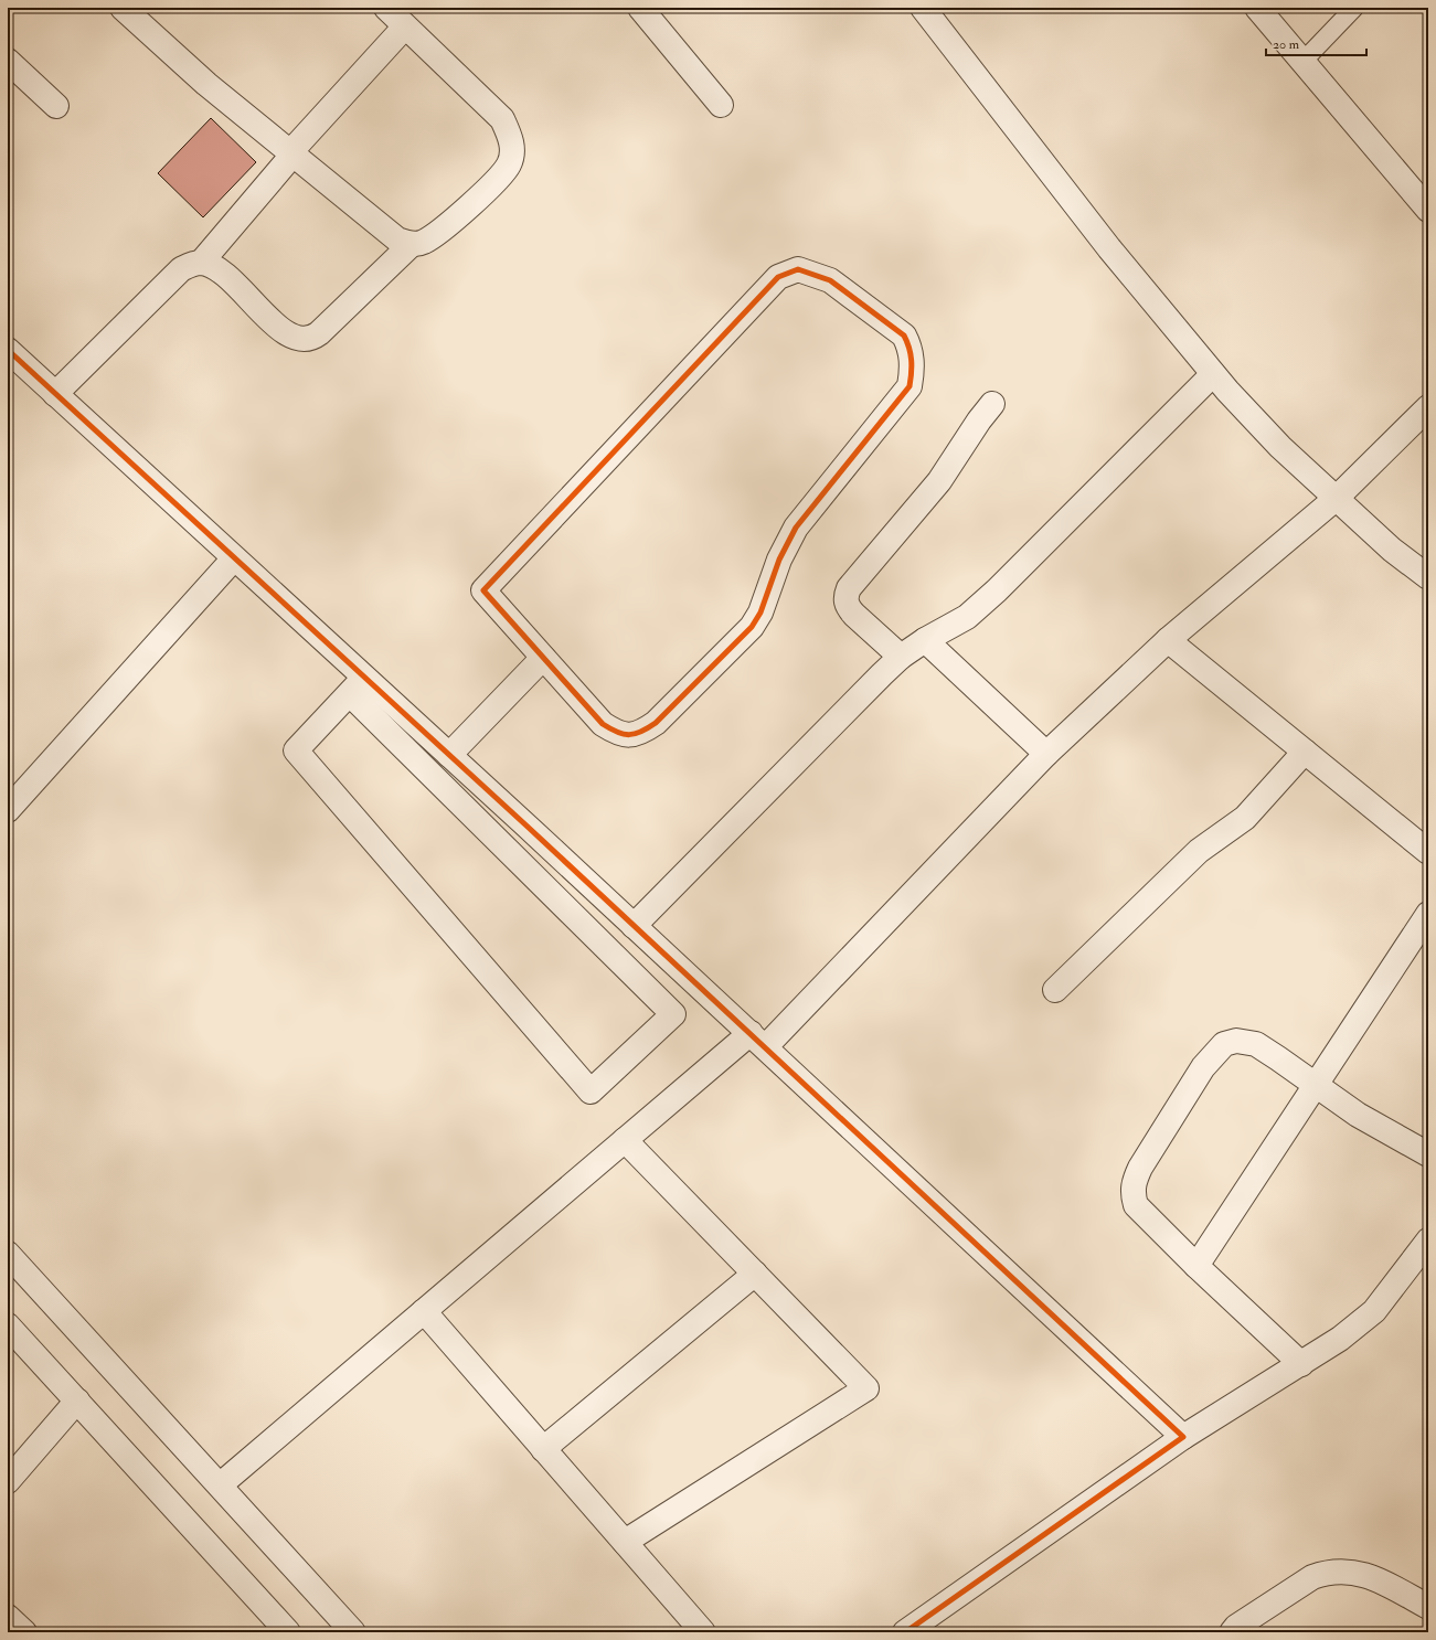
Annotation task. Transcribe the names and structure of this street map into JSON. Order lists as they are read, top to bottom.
{
  "scale_bar": "20 m"
}
